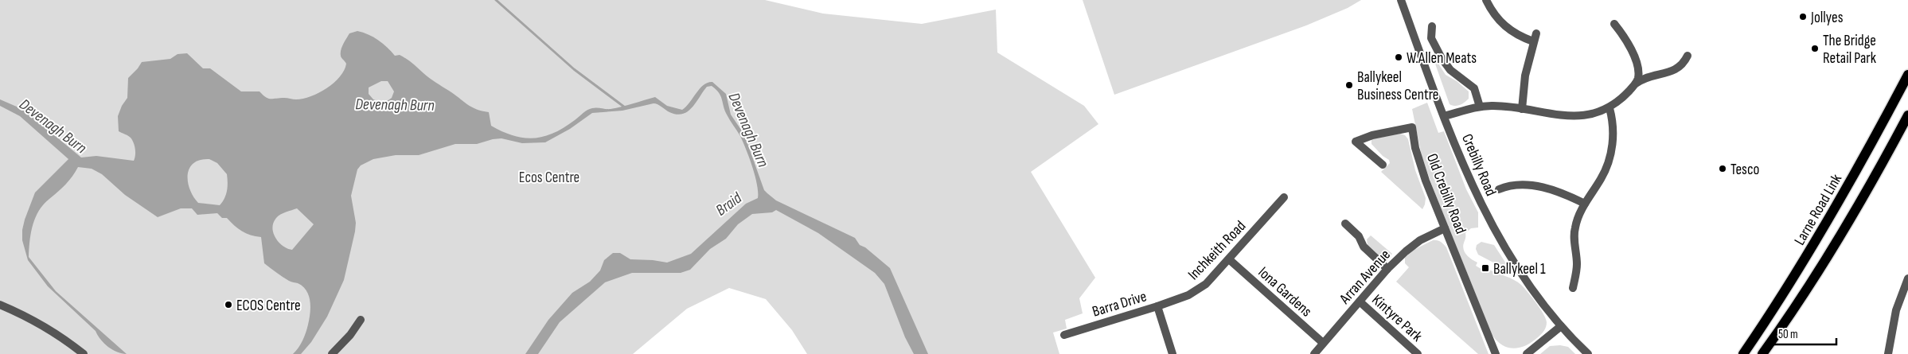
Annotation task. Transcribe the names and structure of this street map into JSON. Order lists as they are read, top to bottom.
{
  "streets": {
    "main road": ["Larne Road Link"],
    "street": [
      "Crebilly Road",
      "Old Crebilly Road",
      "Inchkeith Road",
      "Arran Avenue",
      "Iona Gardens",
      "Barra Drive",
      "Kintyre Park"
    ]
  },
  "crossings": [
    ["Old Crebilly Road", "Arran Avenue"],
    ["Inchkeith Road", "Iona Gardens"],
    ["Inchkeith Road", "Barra Drive"],
    ["Arran Avenue", "Iona Gardens"],
    ["Arran Avenue", "Kintyre Park"]
  ],
  "water": ["Devenagh Burn", "Braid"],
  "parks": ["Ecos Centre"],
  "places": {
    "other": [
      "Jollyes",
      "The Bridge Retail Park",
      "W.Allen Meats",
      "Ballykeel Business Centre",
      "Tesco",
      "ECOS Centre"
    ],
    "transit": ["Ballykeel 1"]
  },
  "scale_bar": "50 m"
}
